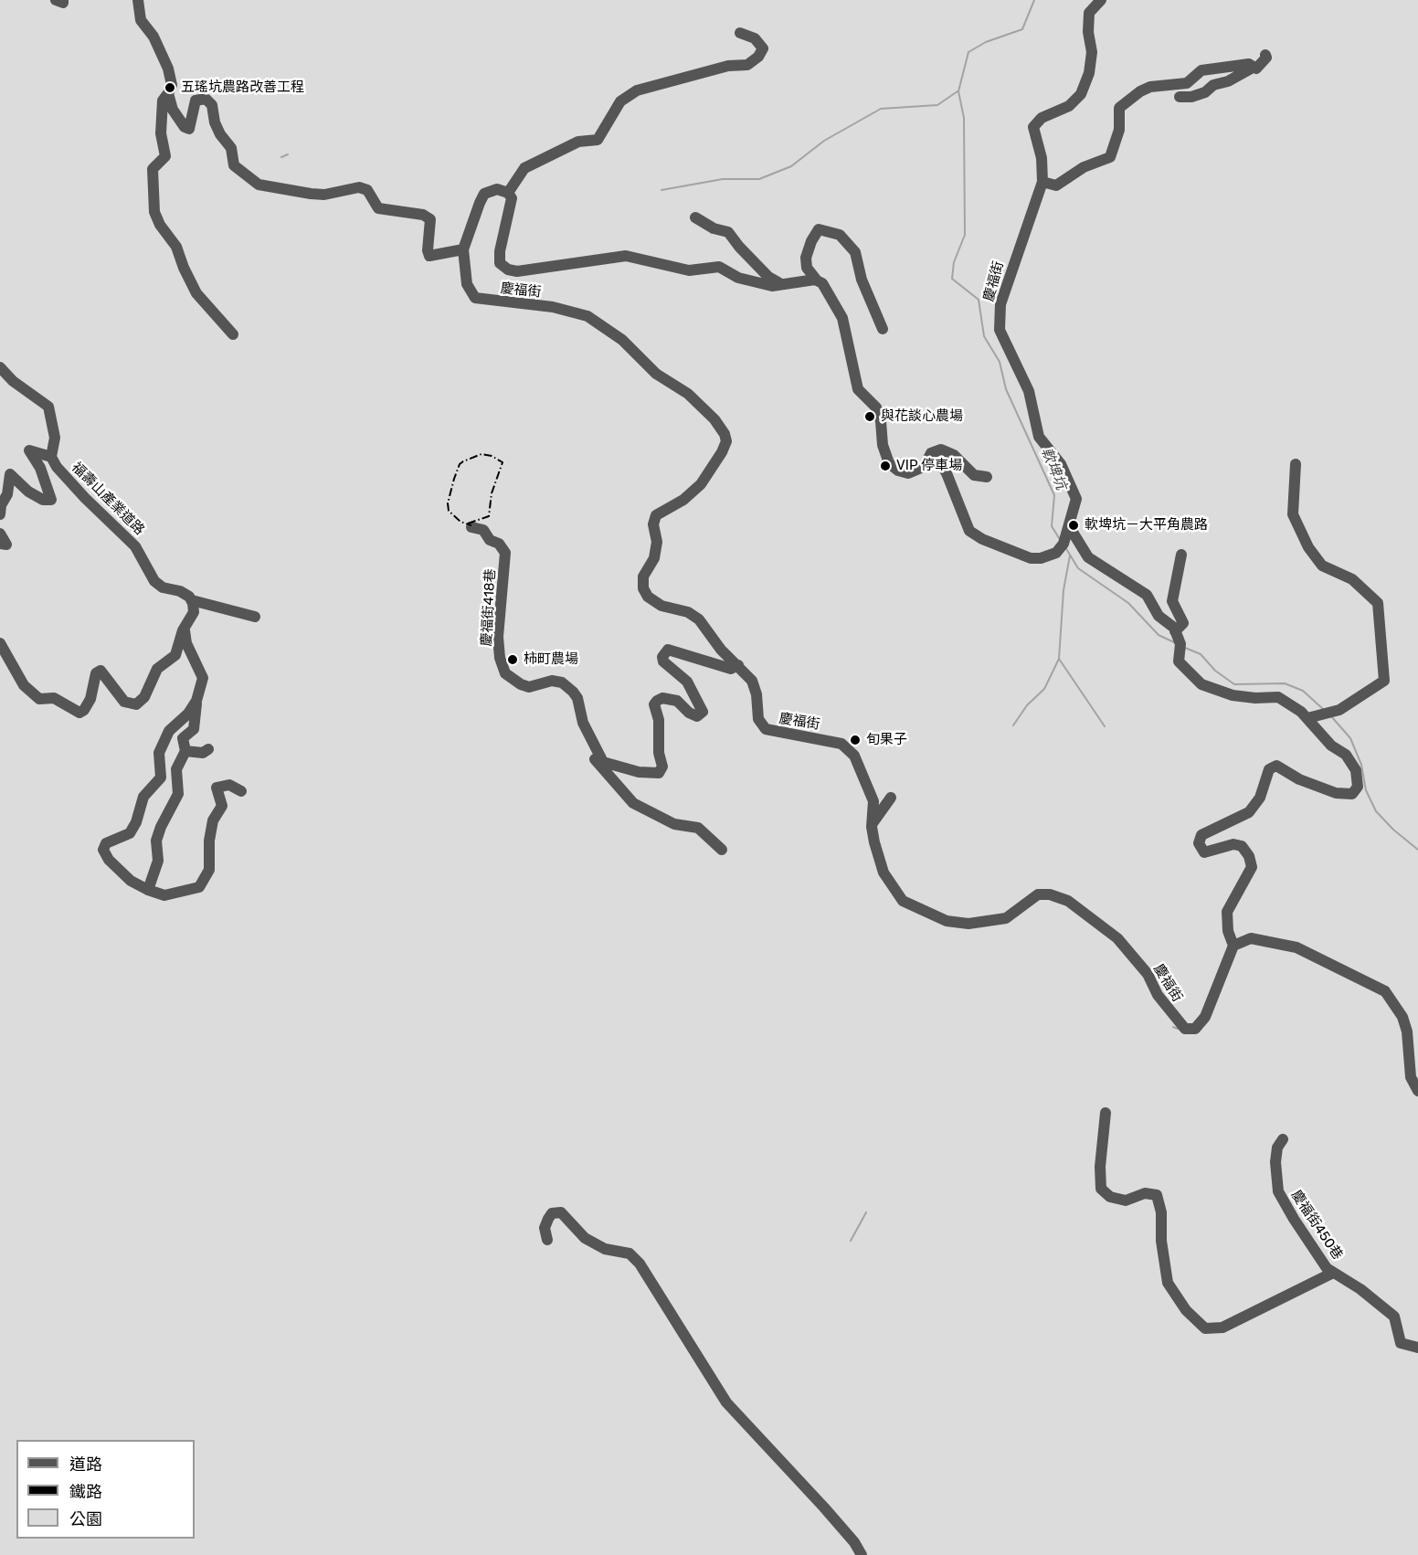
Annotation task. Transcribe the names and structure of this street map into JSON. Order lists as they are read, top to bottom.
{
  "streets": {
    "street": [
      "慶福街",
      "福壽山產業道路",
      "慶福街418巷",
      "慶福街450巷"
    ]
  },
  "water": ["軟埤坑"],
  "places": [
    "五瑤坑農路改善工程",
    "與花談心農場",
    "VIP 停車場",
    "軟埤坑－大平角農路",
    "柿町農場",
    "旬果子"
  ],
  "legend": ["道路", "鐵路", "公園"]
}
